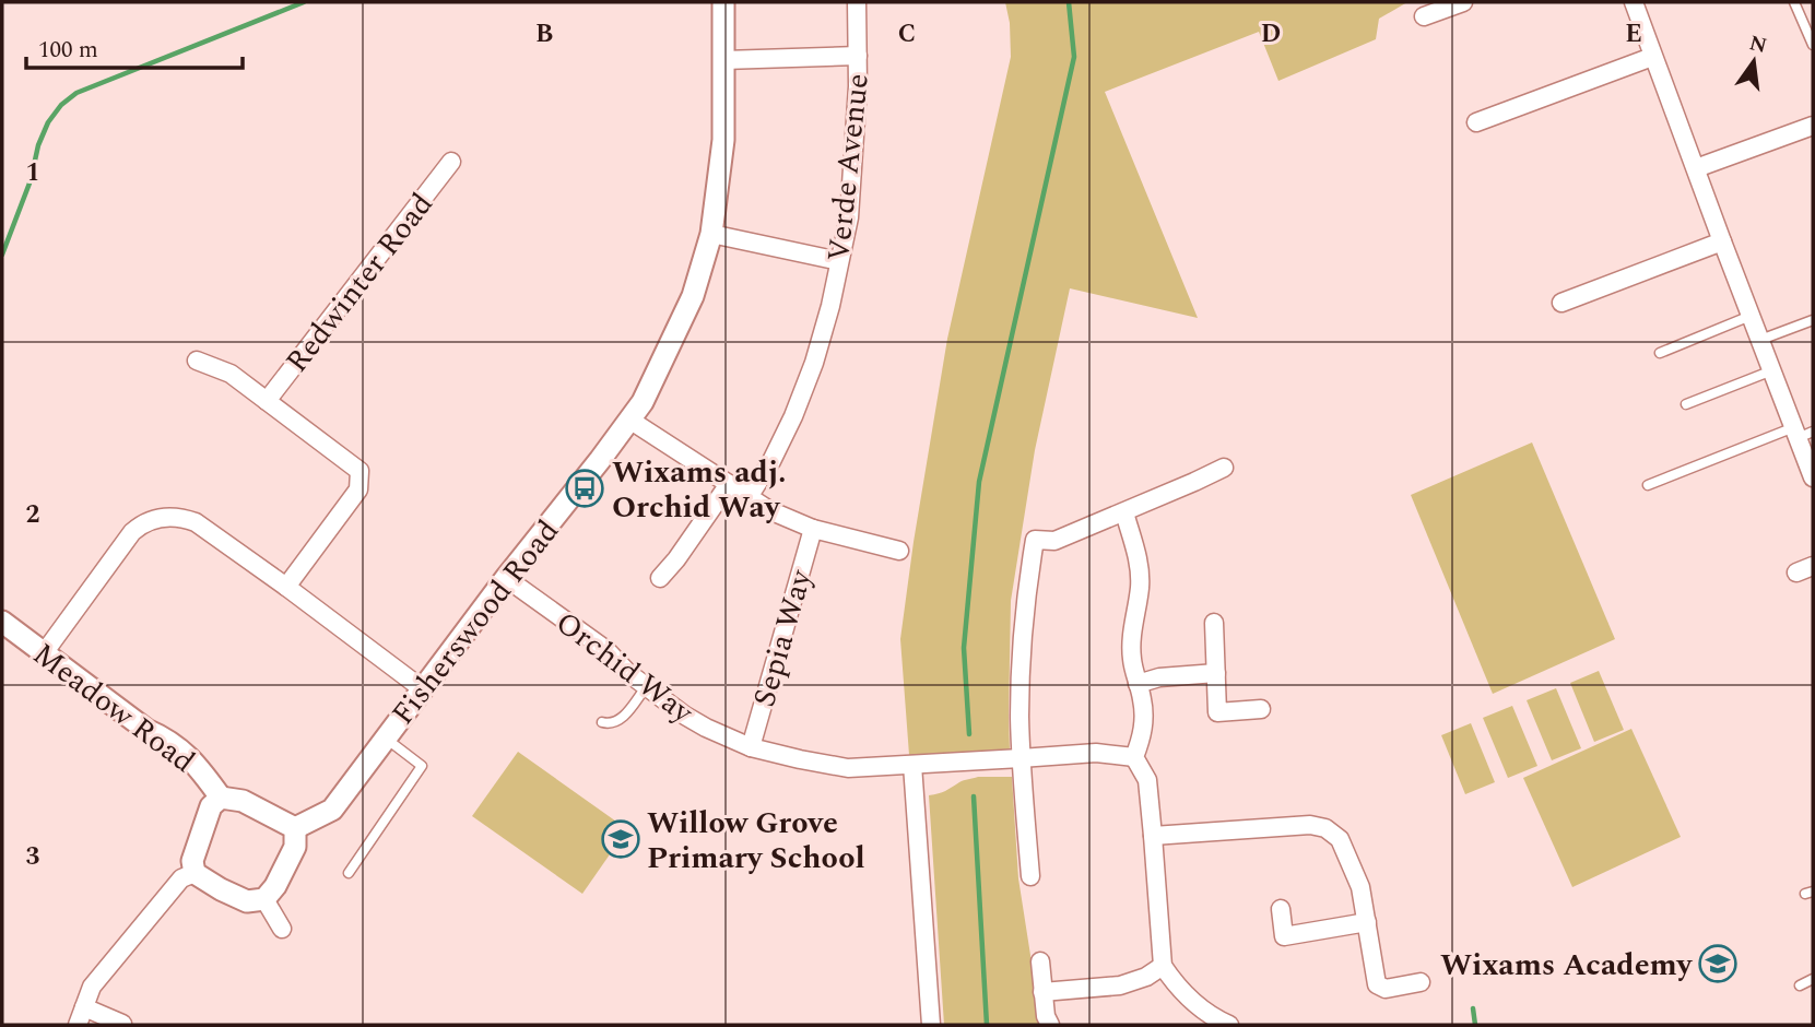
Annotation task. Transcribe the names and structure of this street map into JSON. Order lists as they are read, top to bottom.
{
  "streets": {
    "street": [
      "Verde Avenue",
      "Redwinter Road",
      "Fisherswood Road",
      "Sepia Way",
      "Orchid Way",
      "Meadow Road"
    ]
  },
  "crossings": [
    ["Fisherswood Road", "Orchid Way"],
    ["Fisherswood Road", "Meadow Road"],
    ["Sepia Way", "Orchid Way"]
  ],
  "places": {
    "bus stop": ["Wixams adj. Orchid Way"],
    "school or university": ["Willow Grove Primary School", "Wixams Academy"]
  },
  "scale_bar": "100 m",
  "north": "top",
  "grid": {
    "columns": [
      "B",
      "C",
      "D",
      "E"
    ],
    "rows": ["1", "2", "3"]
  }
}
